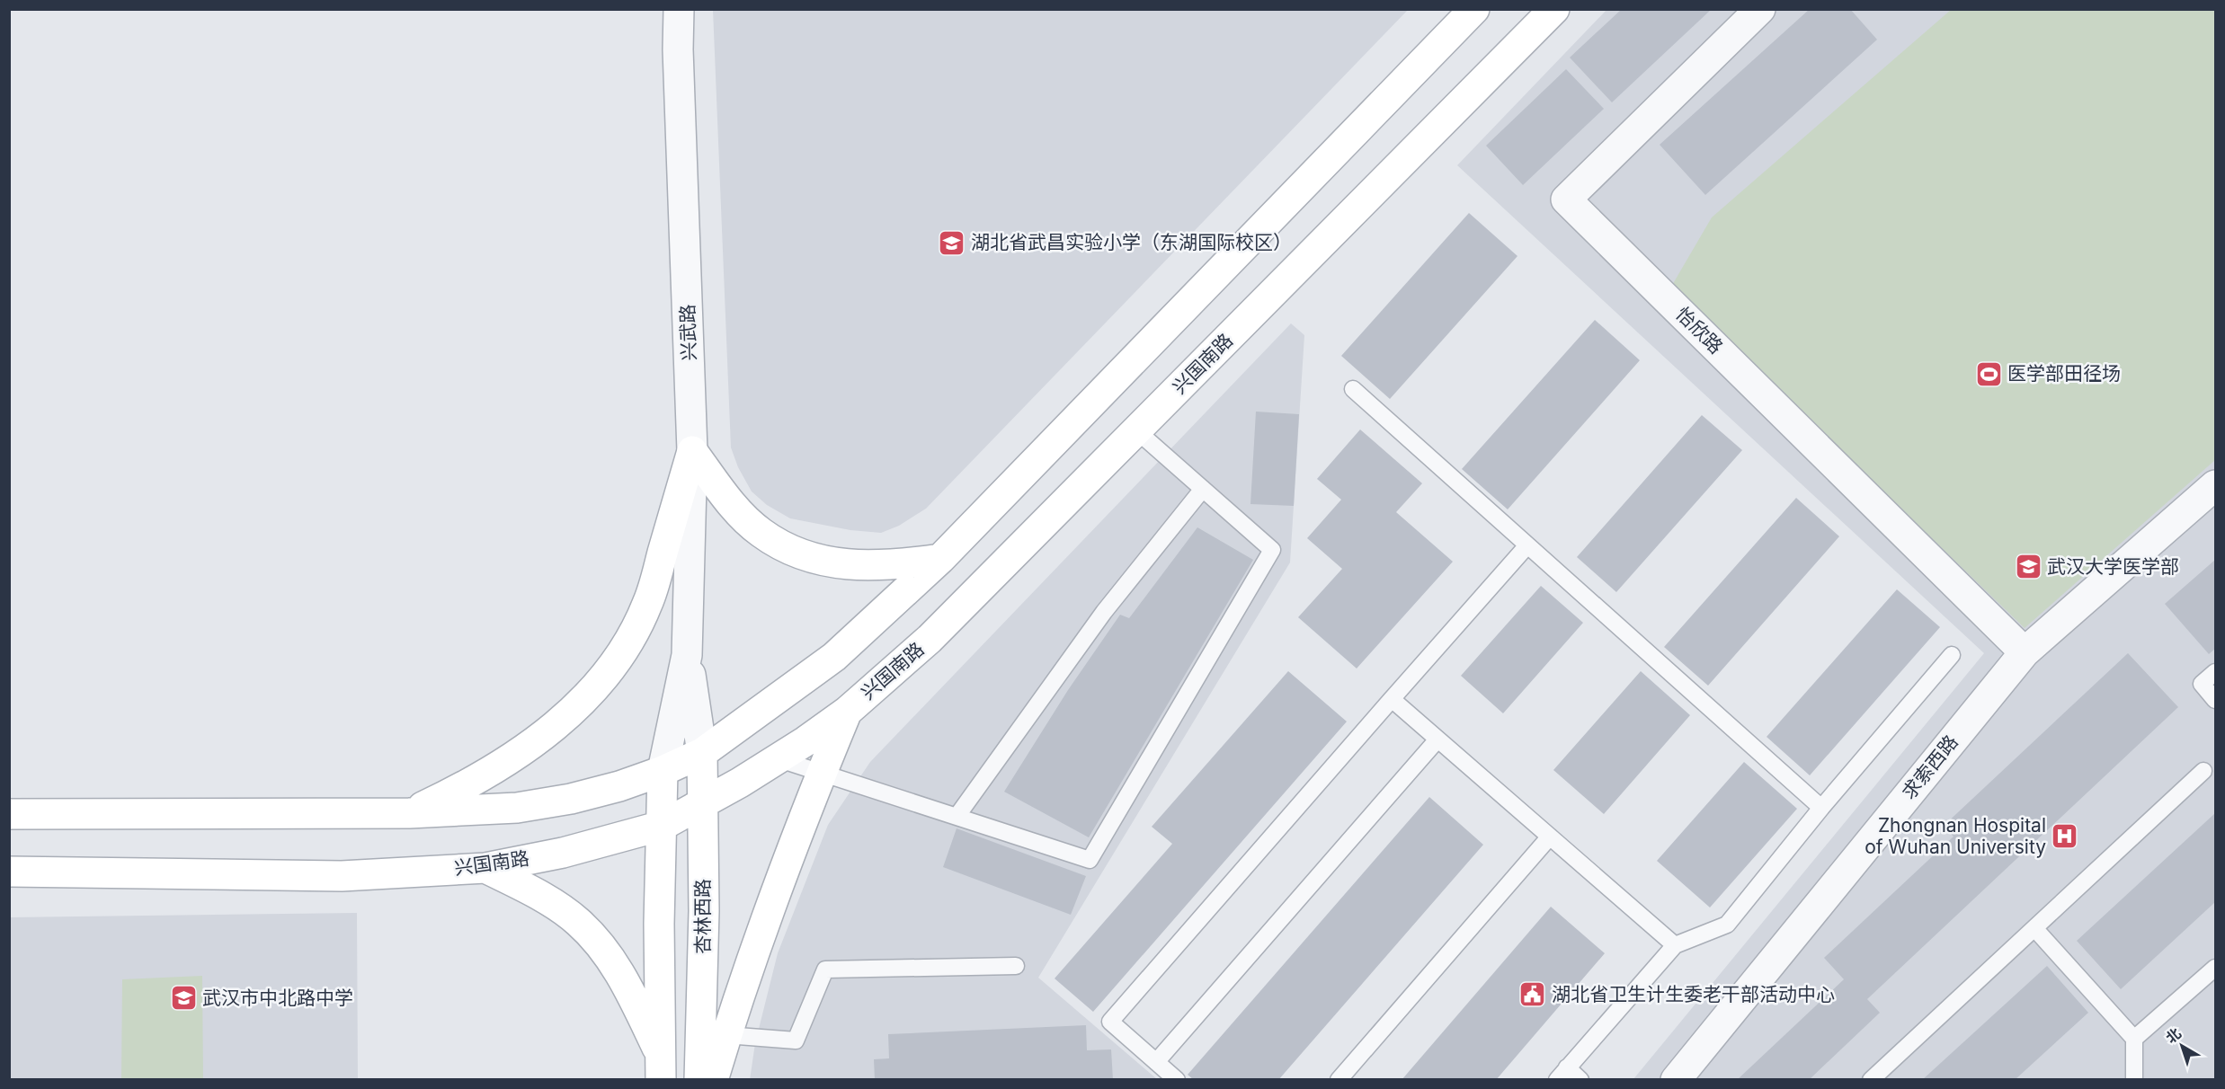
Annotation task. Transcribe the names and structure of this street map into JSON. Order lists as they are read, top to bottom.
{
  "streets": {
    "main road": ["兴国南路", "杏林西路"],
    "street": ["怡欣路", "兴武路", "求索西路"]
  },
  "crossings": [
    ["怡欣路", "求索西路"],
    ["兴武路", "杏林西路"],
    ["兴国南路", "杏林西路"]
  ],
  "places": {
    "school or university": ["湖北省武昌实验小学（东湖国际校区）", "武汉大学医学部", "武汉市中北路中学"],
    "sports": ["医学部田径场"],
    "hospital": ["Zhongnan Hospital of Wuhan University"],
    "public building": ["湖北省卫生计生委老干部活动中心"]
  },
  "north": "top left"
}
